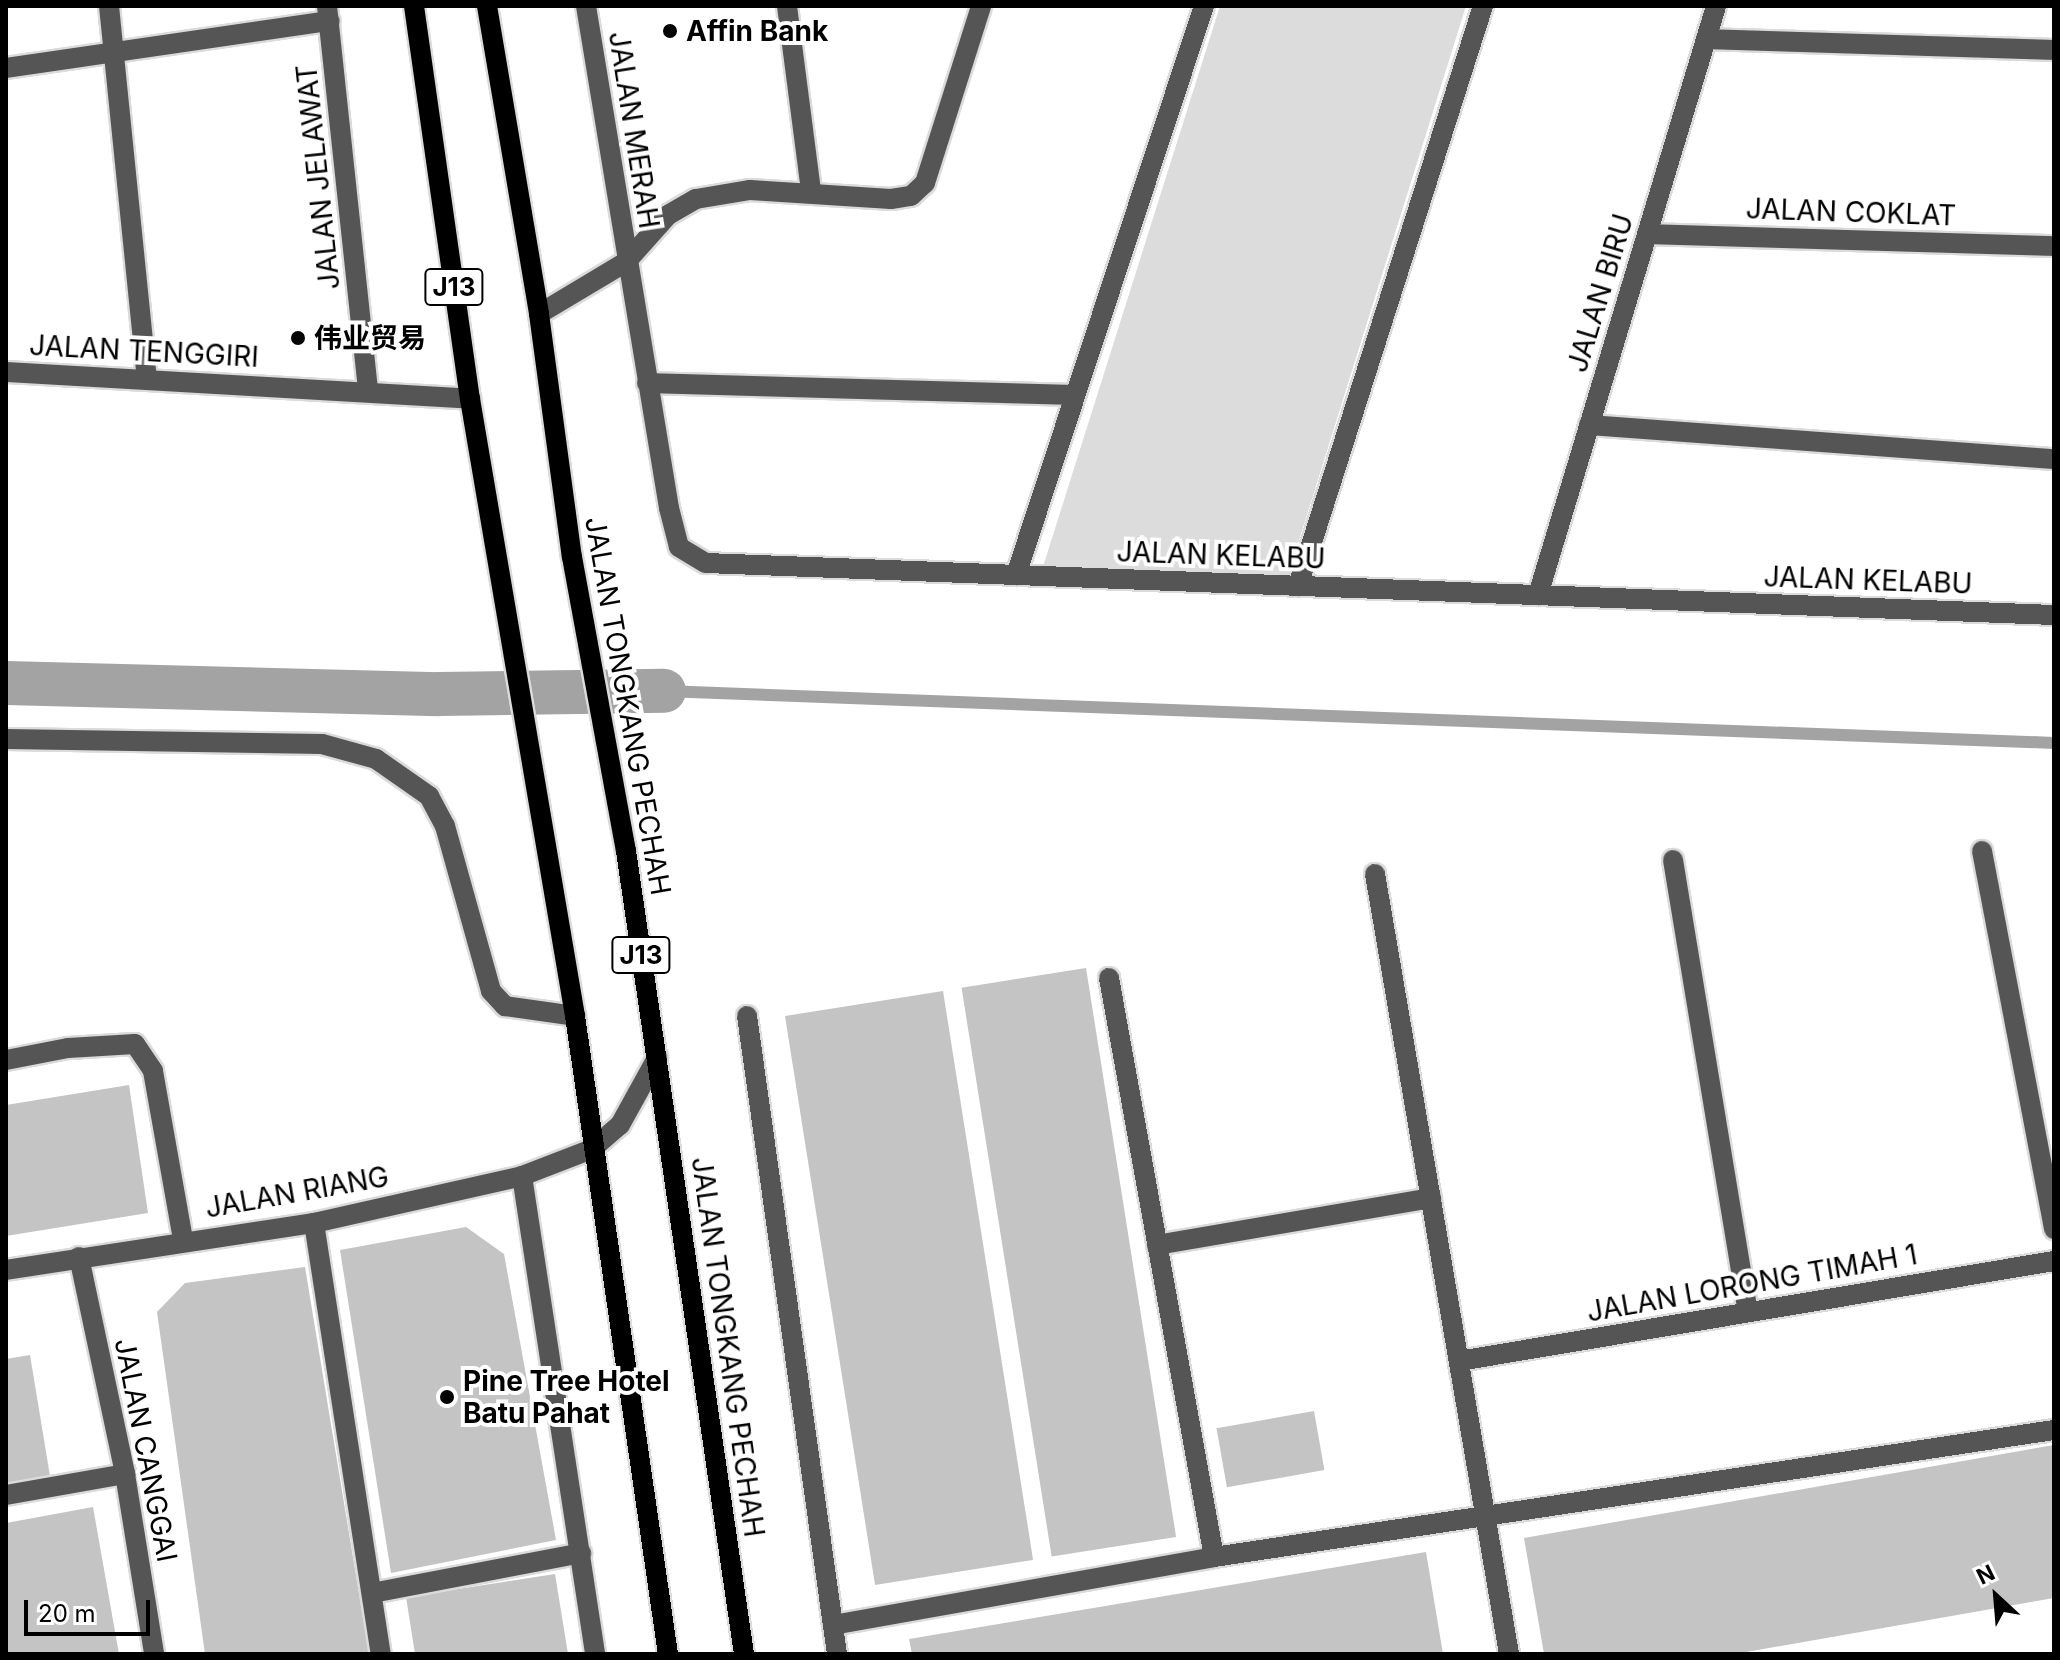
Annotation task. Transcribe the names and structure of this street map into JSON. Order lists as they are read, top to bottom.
{
  "streets": {
    "main road": ["J13", "JALAN TONGKANG PECHAH"],
    "street": [
      "JALAN MERAH",
      "JALAN JELAWAT",
      "JALAN COKLAT",
      "JALAN BIRU",
      "JALAN TENGGIRI",
      "JALAN KELABU",
      "JALAN RIANG",
      "JALAN LORONG TIMAH 1",
      "JALAN CANGGAI"
    ]
  },
  "crossings": [
    ["JALAN MERAH", "JALAN KELABU"],
    ["JALAN JELAWAT", "JALAN TENGGIRI"],
    ["JALAN COKLAT", "JALAN BIRU"],
    ["J13", "JALAN TENGGIRI"],
    ["J13", "JALAN RIANG"],
    ["JALAN BIRU", "JALAN KELABU"],
    ["JALAN RIANG", "JALAN CANGGAI"]
  ],
  "places": ["Affin Bank", "伟业贸易", "Pine Tree Hotel Batu Pahat"],
  "scale_bar": "20 m",
  "north": "top left"
}
